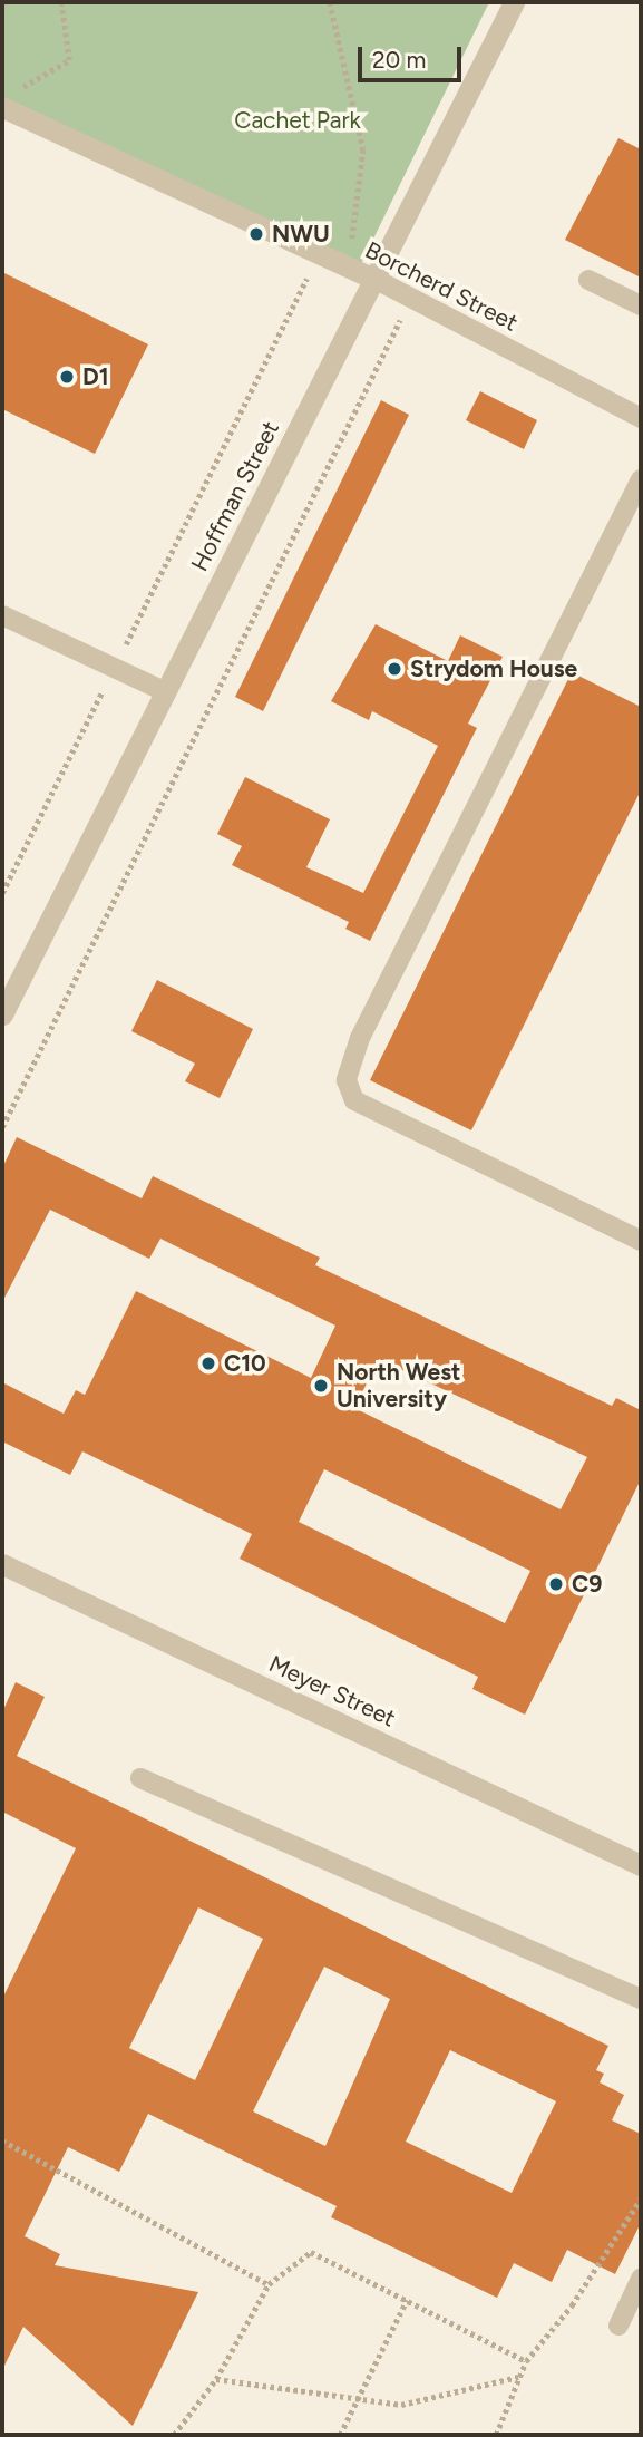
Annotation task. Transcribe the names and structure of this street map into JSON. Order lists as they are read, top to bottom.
{
  "streets": {
    "street": ["Borcherd Street", "Hoffman Street", "Meyer Street"]
  },
  "crossings": [
    ["Borcherd Street", "Hoffman Street"]
  ],
  "parks": ["Cachet Park"],
  "places": [
    "NWU",
    "D1",
    "Strydom House",
    "C10",
    "North West University",
    "C9"
  ],
  "scale_bar": "20 m"
}
